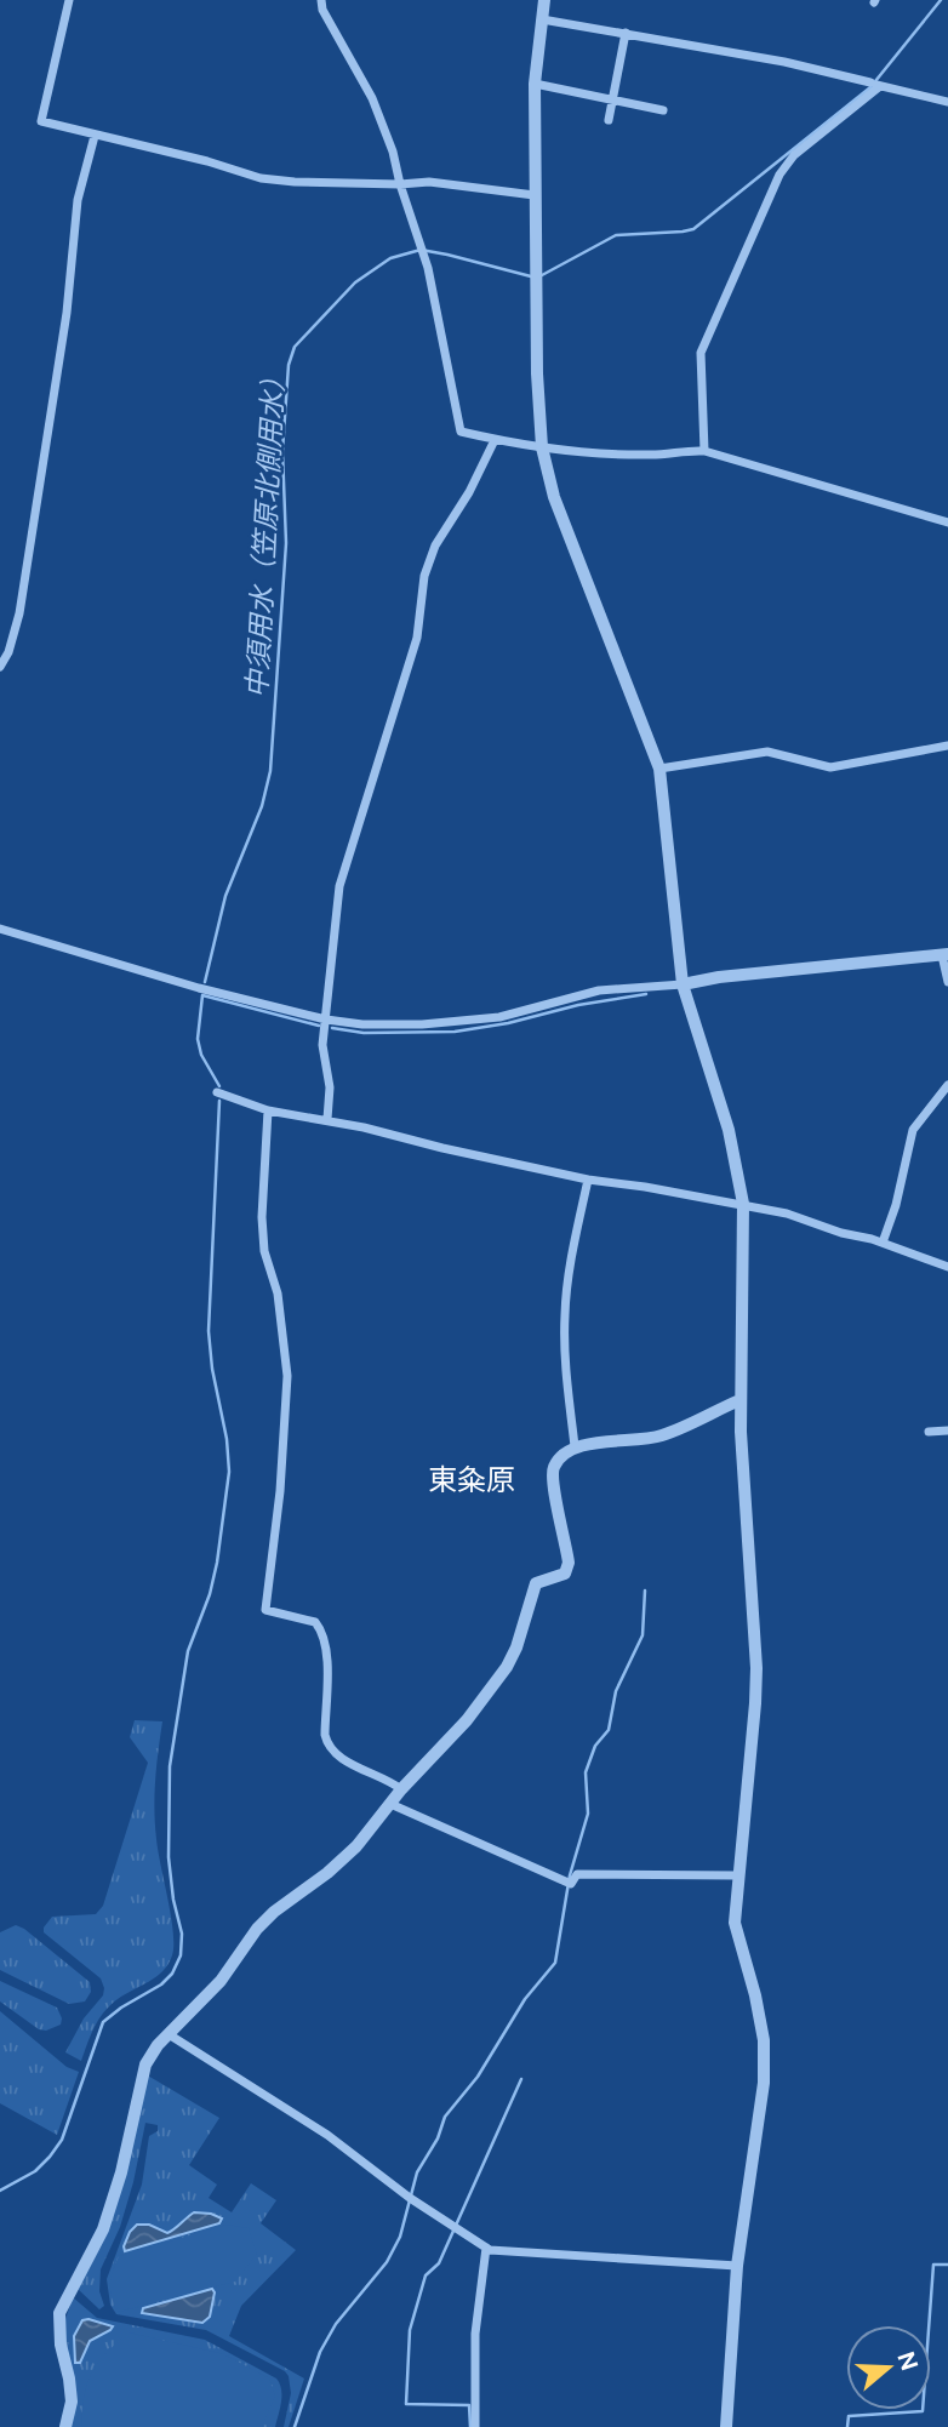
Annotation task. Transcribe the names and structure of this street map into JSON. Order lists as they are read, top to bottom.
{
  "districts": ["東粂原"],
  "water": ["中須用水（笠原北側用水）"],
  "north": "right"
}
